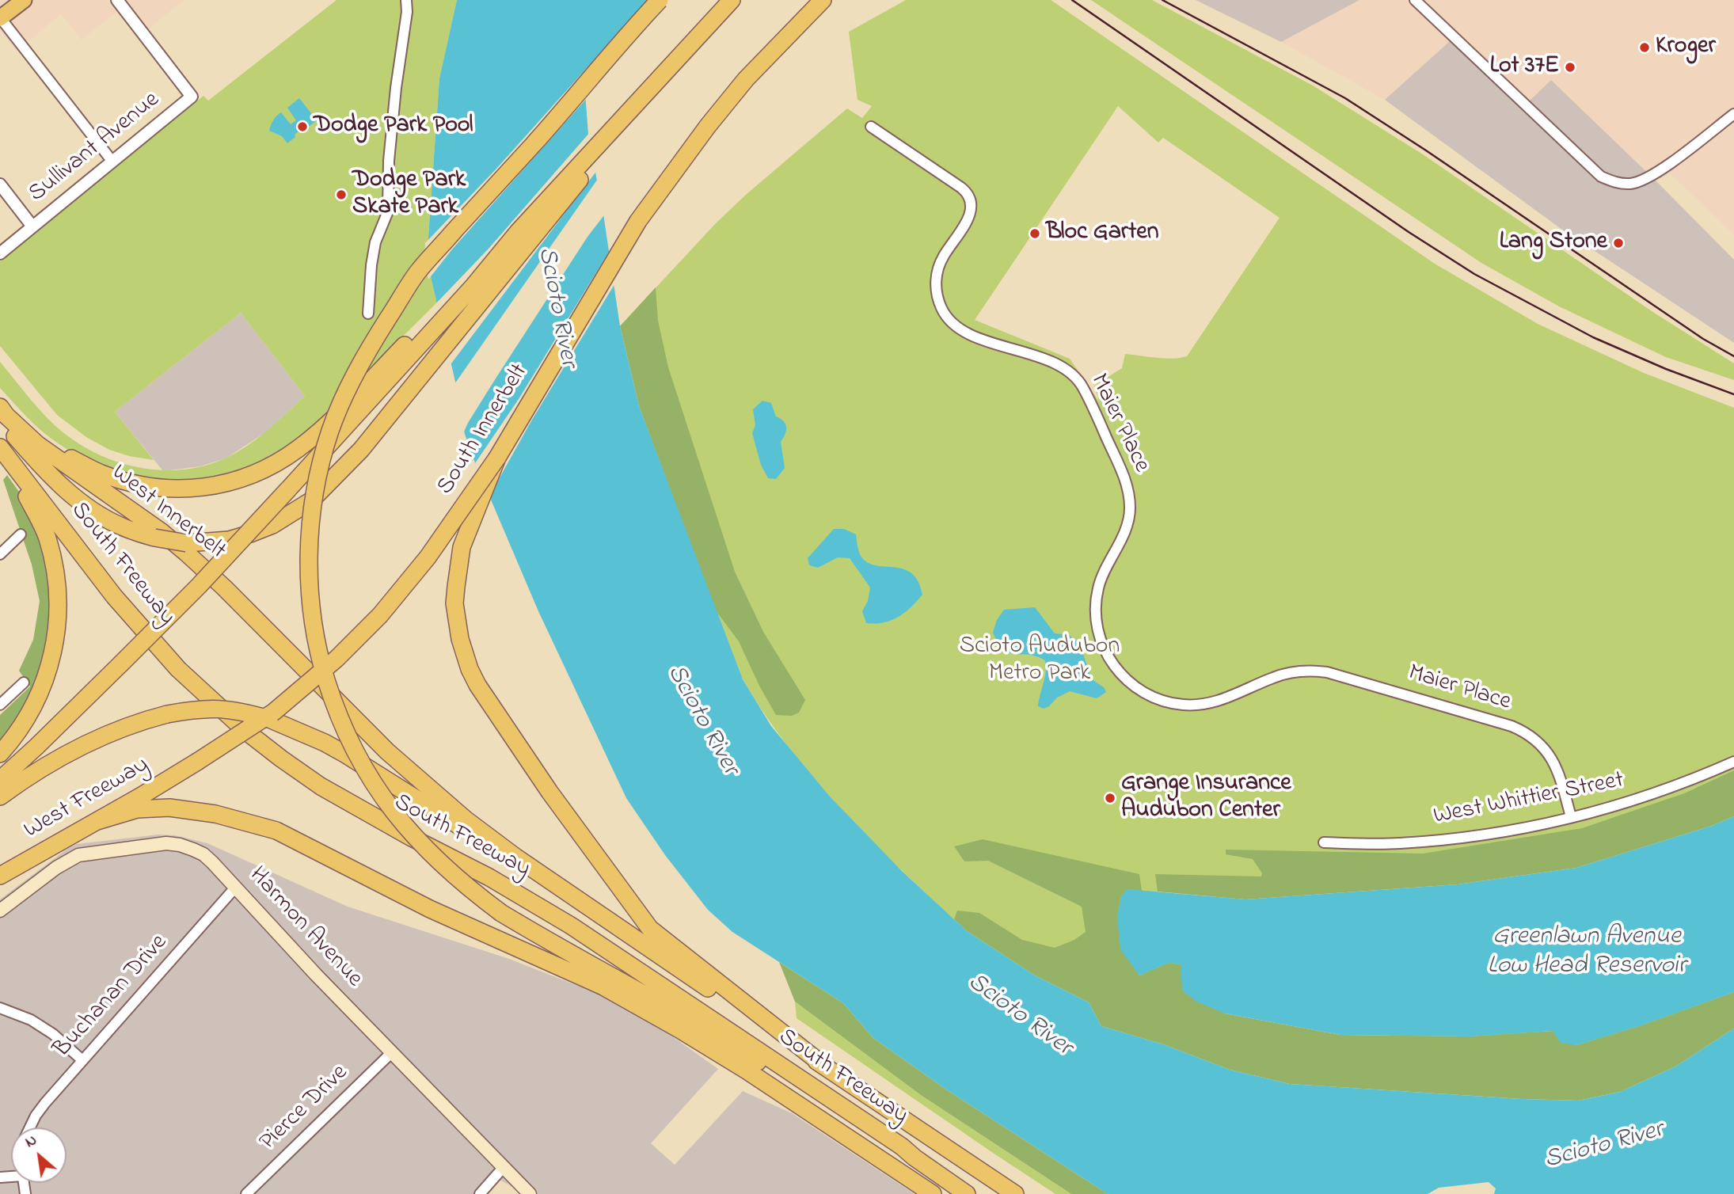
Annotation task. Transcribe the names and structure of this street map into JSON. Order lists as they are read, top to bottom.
{
  "streets": {
    "highway": [
      "South Innerbelt",
      "West Innerbelt",
      "South Freeway",
      "West Freeway"
    ],
    "main road": ["Harmon Avenue"],
    "street": [
      "Sullivant Avenue",
      "Maier Place",
      "West Whittier Street",
      "Buchanan Drive",
      "Pierce Drive"
    ]
  },
  "crossings": [
    ["Maier Place", "West Whittier Street"],
    ["South Innerbelt", "West Freeway"],
    ["West Innerbelt", "South Freeway"],
    ["Harmon Avenue", "Buchanan Drive"],
    ["Harmon Avenue", "Pierce Drive"]
  ],
  "water": ["Scioto River", "Greenlawn Avenue Low Head Reservoir"],
  "parks": ["Scioto Audubon Metro Park"],
  "places": [
    "Kroger",
    "Lot 37E",
    "Dodge Park Pool",
    "Dodge Park Skate Park",
    "Bloc Garten",
    "Lang Stone",
    "Grange Insurance Audubon Center"
  ],
  "north": "top left"
}
